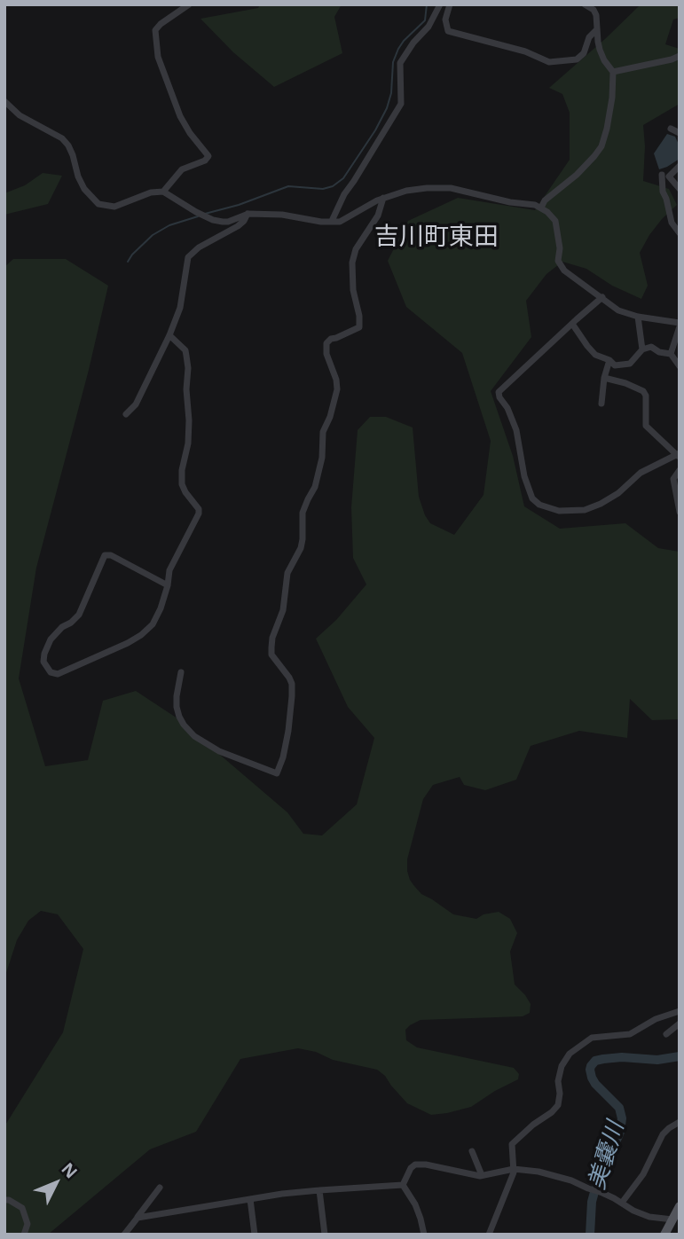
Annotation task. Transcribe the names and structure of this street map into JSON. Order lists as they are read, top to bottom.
{
  "districts": ["吉川町東田"],
  "water": ["美嚢川"],
  "north": "top right"
}
